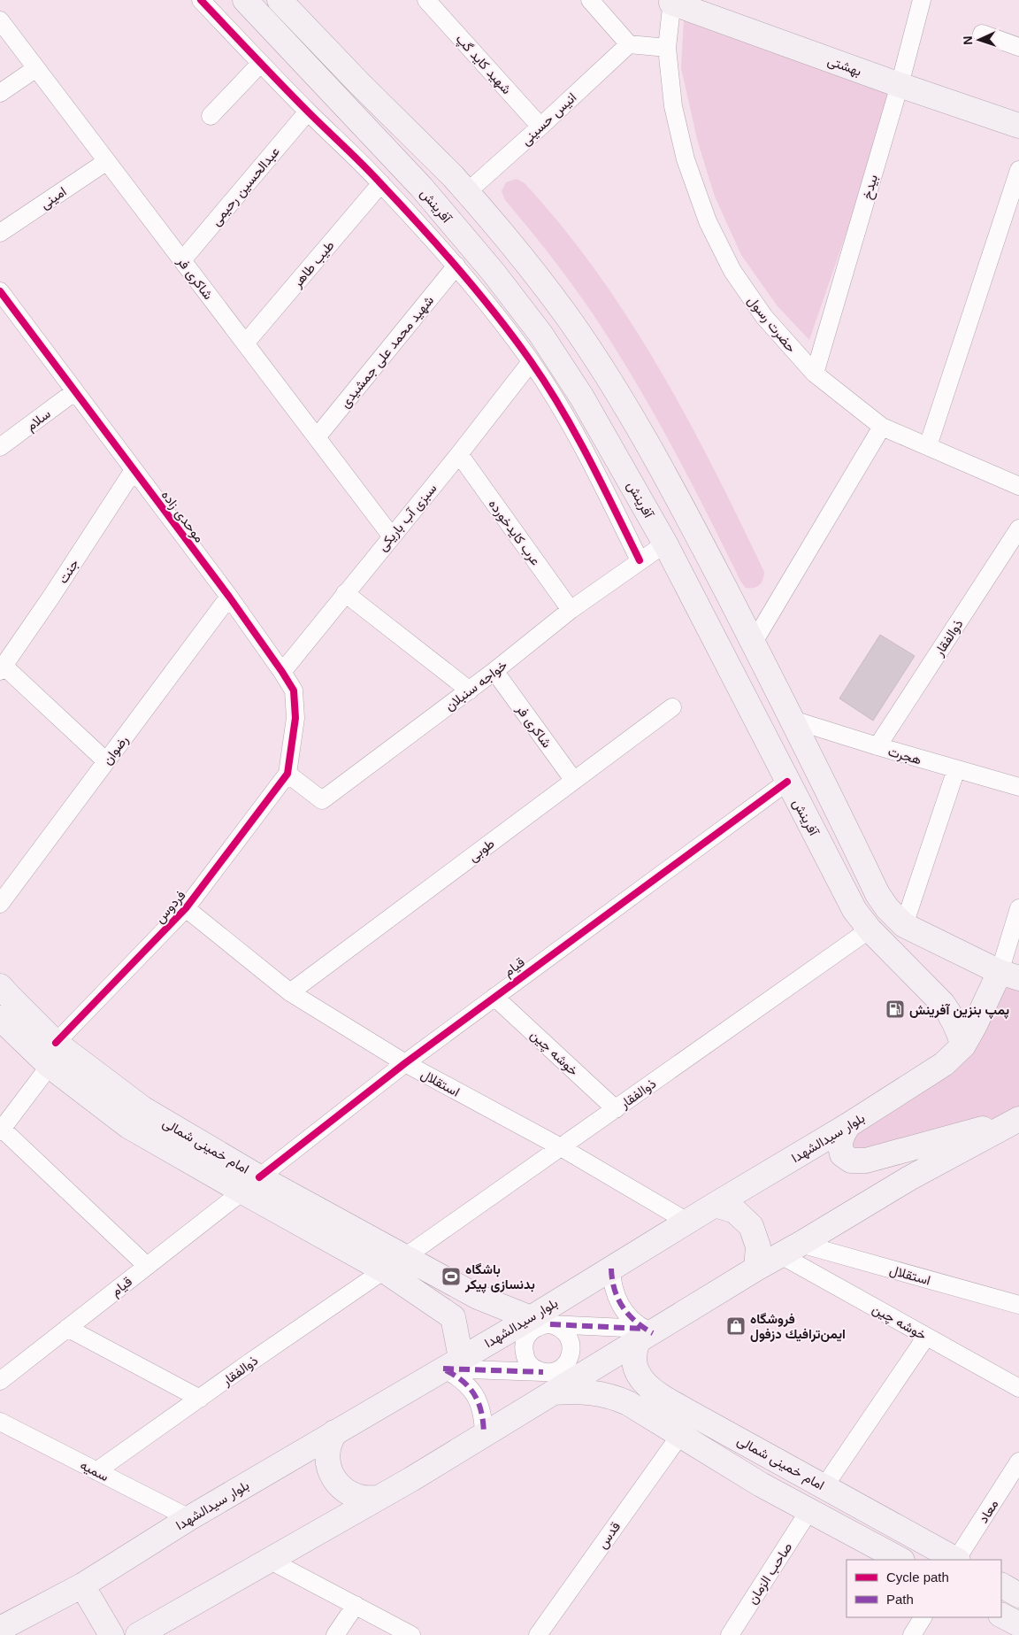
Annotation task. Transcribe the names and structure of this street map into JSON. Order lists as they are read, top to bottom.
{
  "streets": {
    "main road": [
      "بهشتی",
      "آفرینش",
      "بلوار سیدالشهدا",
      "امام خمینی شمالی"
    ],
    "street": [
      "شهید کاید گپ",
      "انیس حسینی",
      "عبدالحسین رحیمی",
      "بیدخ",
      "امینی",
      "طیب طاهر",
      "شاکری فر",
      "حضرت رسول",
      "شهید محمد علی جمشیدی",
      "سلام",
      "موحدی زاده",
      "سبزی آب باریکی",
      "عرب کایدخورده",
      "جنت",
      "ذوالفقار",
      "خواجه سنبلان",
      "رضوان",
      "هجرت",
      "طوبی",
      "فردوس",
      "قیام",
      "خوشه چین",
      "استقلال",
      "سمیه",
      "معاد",
      "قدس",
      "صاحب الزمان"
    ]
  },
  "crossings": [
    ["شهید کاید گپ", "انیس حسینی"],
    ["بهشتی", "بیدخ"],
    ["بهشتی", "حضرت رسول"],
    ["عبدالحسین رحیمی", "شاکری فر"],
    ["بیدخ", "حضرت رسول"],
    ["امینی", "شاکری فر"],
    ["آفرینش", "ذوالفقار"],
    ["آفرینش", "خواجه سنبلان"],
    ["آفرینش", "قیام"],
    ["آفرینش", "بلوار سیدالشهدا"],
    ["طیب طاهر", "شاکری فر"],
    ["شاکری فر", "شهید محمد علی جمشیدی"],
    ["شاکری فر", "سبزی آب باریکی"],
    ["شاکری فر", "خواجه سنبلان"],
    ["شاکری فر", "طوبی"],
    ["سلام", "موحدی زاده"],
    ["موحدی زاده", "سبزی آب باریکی"],
    ["موحدی زاده", "جنت"],
    ["موحدی زاده", "خواجه سنبلان"],
    ["موحدی زاده", "رضوان"],
    ["موحدی زاده", "فردوس"],
    ["سبزی آب باریکی", "عرب کایدخورده"],
    ["عرب کایدخورده", "خواجه سنبلان"],
    ["ذوالفقار", "هجرت"],
    ["ذوالفقار", "خوشه چین"],
    ["ذوالفقار", "استقلال"],
    ["ذوالفقار", "امام خمینی شمالی"],
    ["ذوالفقار", "سمیه"],
    ["خواجه سنبلان", "فردوس"],
    ["طوبی", "استقلال"],
    ["فردوس", "استقلال"],
    ["فردوس", "امام خمینی شمالی"],
    ["قیام", "خوشه چین"],
    ["قیام", "استقلال"],
    ["قیام", "امام خمینی شمالی"],
    ["خوشه چین", "استقلال"],
    ["استقلال", "بلوار سیدالشهدا"],
    ["بلوار سیدالشهدا", "امام خمینی شمالی"],
    ["بلوار سیدالشهدا", "سمیه"],
    ["امام خمینی شمالی", "قدس"],
    ["امام خمینی شمالی", "صاحب الزمان"]
  ],
  "places": {
    "fuel station": ["پمپ بنزین آفرینش"],
    "sports": ["باشگاه بدنسازی پیکر"],
    "shop": ["فروشگاه ايمن‌ترافيك دزفول"]
  },
  "legend": ["Cycle path", "Path"],
  "north": "left"
}
